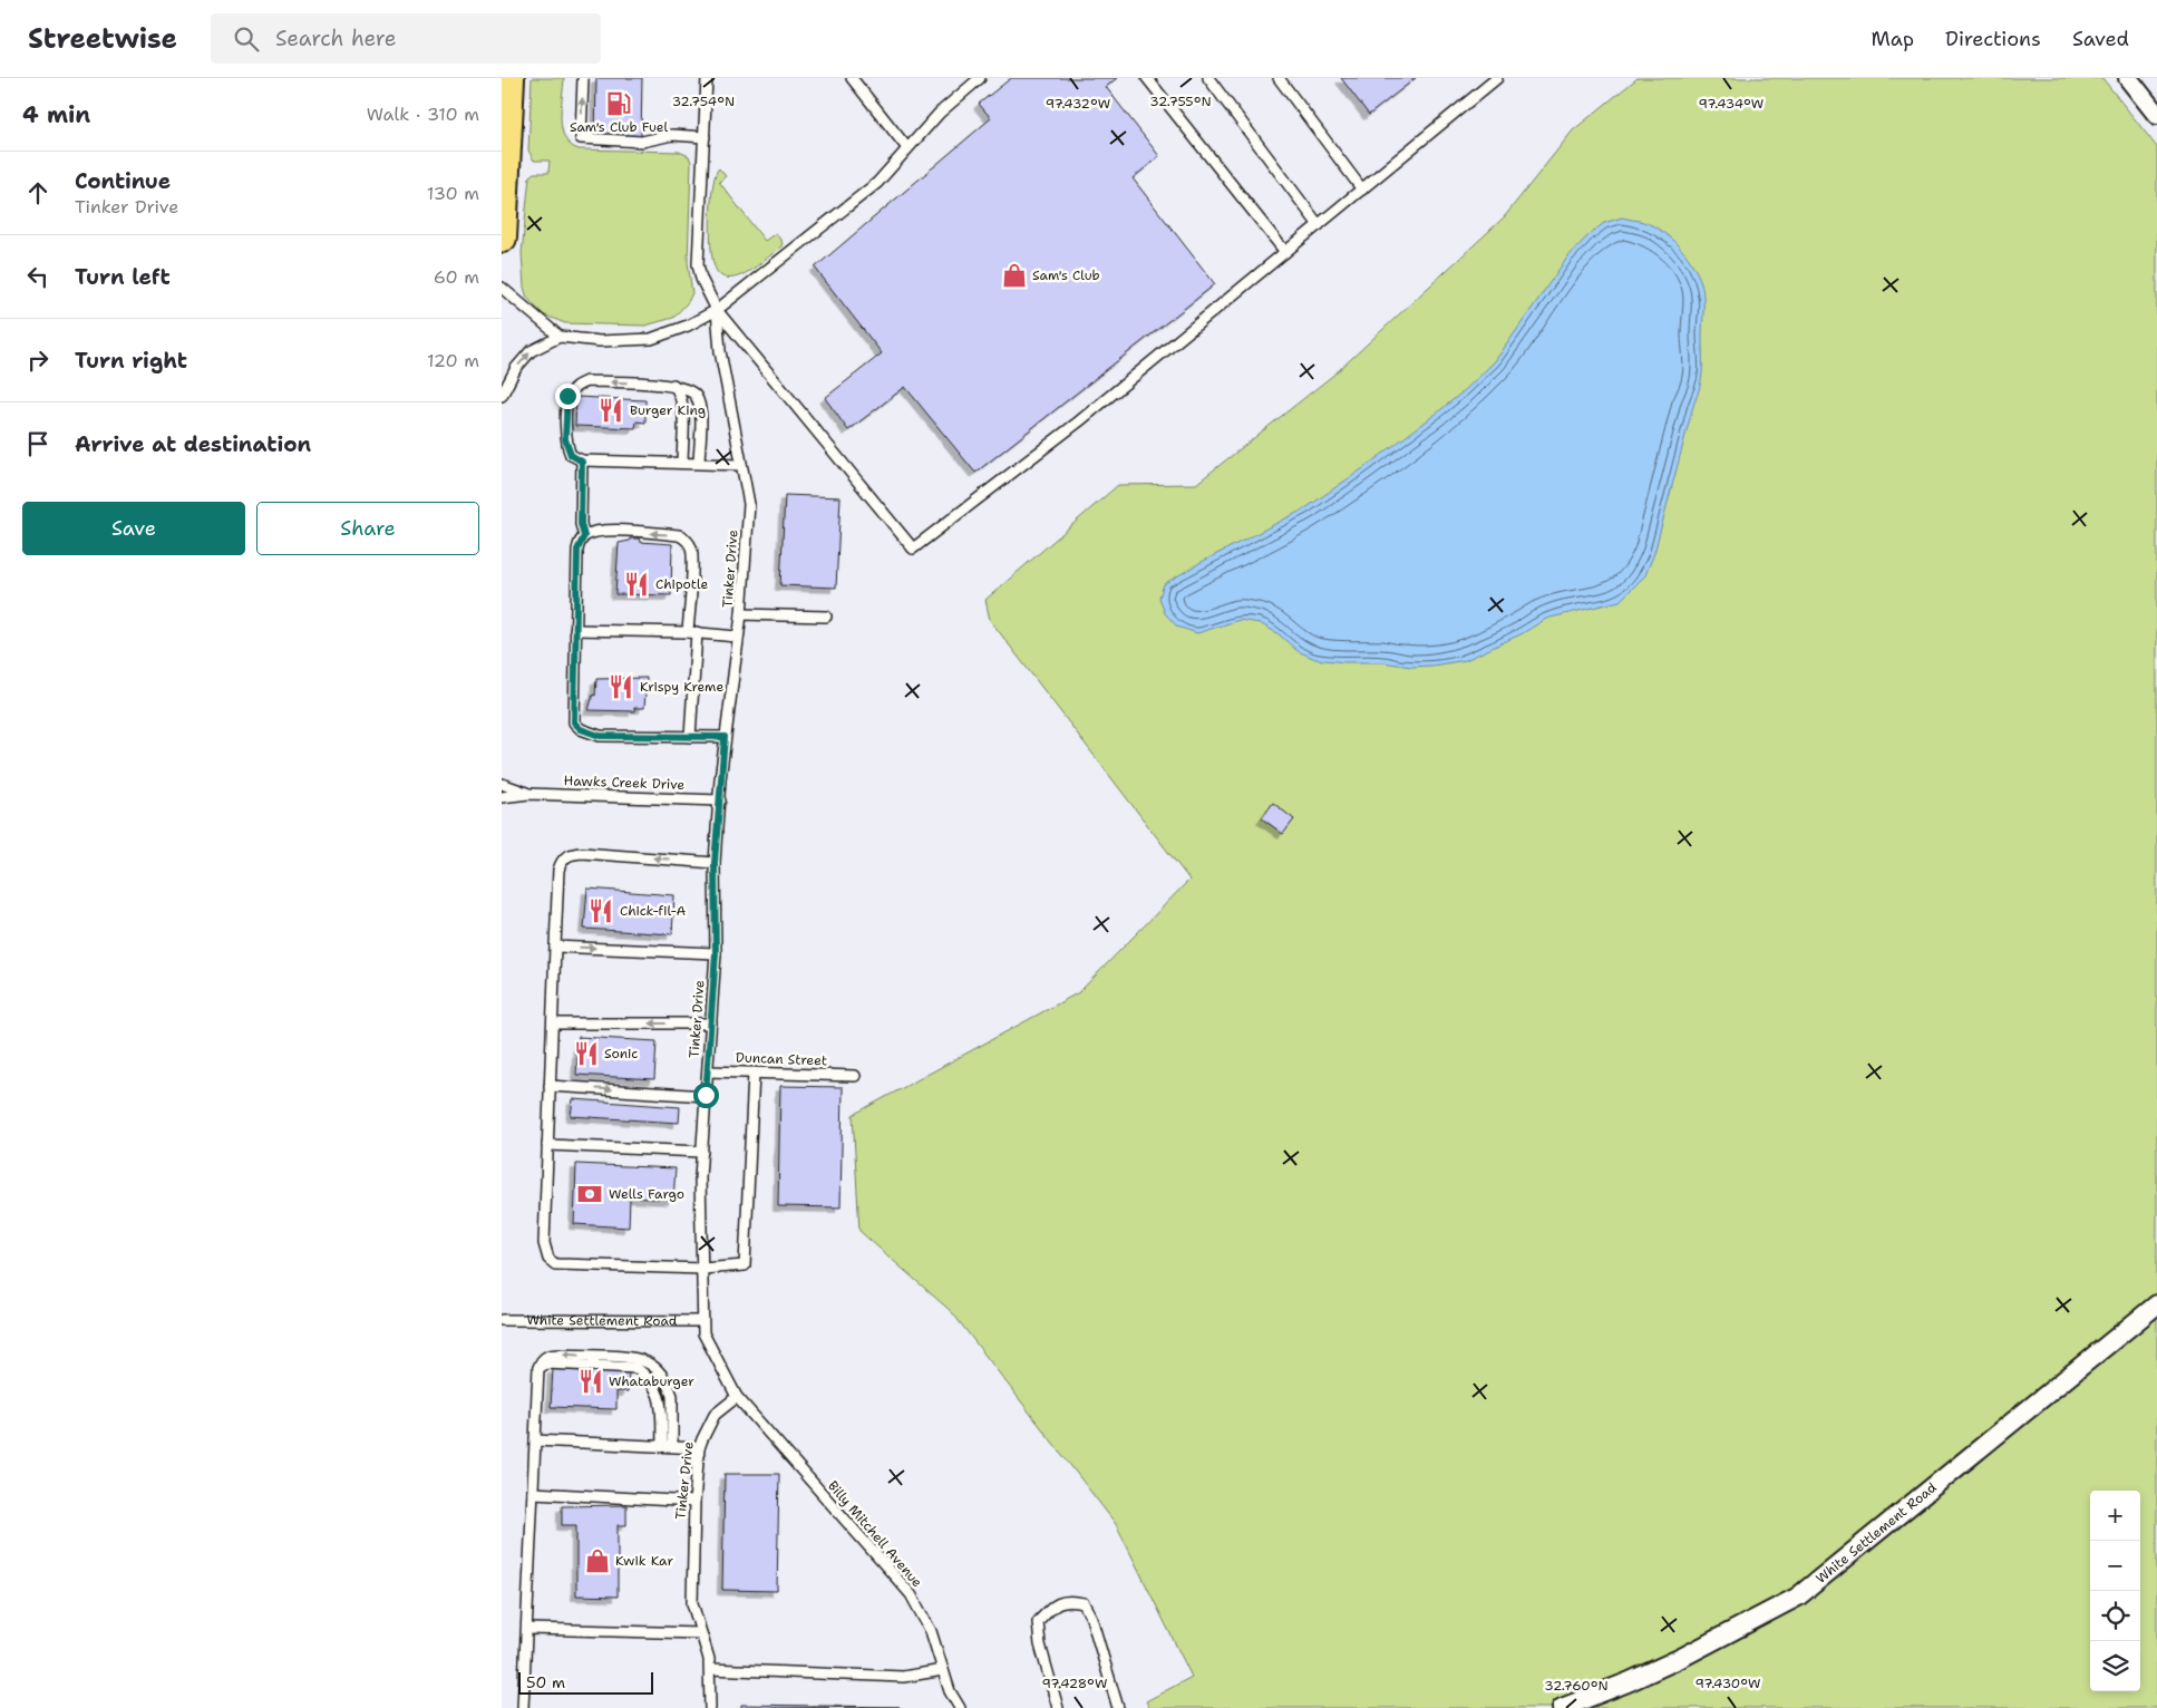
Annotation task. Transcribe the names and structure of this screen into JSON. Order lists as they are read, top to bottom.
{
  "streets": {
    "street": ["White Settlement Road"],
    "lane": [
      "Tinker Drive",
      "Hawks Creek Drive",
      "Duncan Street",
      "Billy Mitchell Avenue"
    ]
  },
  "crossings": [
    ["Tinker Drive", "Hawks Creek Drive"],
    ["Tinker Drive", "Duncan Street"],
    ["Tinker Drive", "White Settlement Road"],
    ["Tinker Drive", "Billy Mitchell Avenue"]
  ],
  "places": {
    "fuel station": ["Sam's Club Fuel"],
    "shop": ["Sam's Club", "Kwik Kar"],
    "restaurant": [
      "Burger King",
      "Chipotle",
      "Krispy Kreme",
      "Chick-fil-A",
      "Sonic",
      "Whataburger"
    ],
    "bank": ["Wells Fargo"]
  },
  "scale_bar": "50 m",
  "page": {
    "header": "Streetwise",
    "search": "Search here",
    "nav": ["Map", "Directions", "Saved"],
    "heading": ["4 min", "Walk · 310 m"],
    "list": [
      ["Continue", "Tinker Drive", "130 m"],
      ["Turn left", "60 m"],
      ["Turn right", "120 m"],
      "Arrive at destination"
    ],
    "buttons": ["Save", "Share"],
    "map_buttons": ["+", "−"],
    "scale": "50 m"
  },
  "coordinates": [
    "32.754°N",
    "32.755°N",
    "97.432°W",
    "97.434°W",
    "97.428°W",
    "97.430°W",
    "32.760°N"
  ]
}
